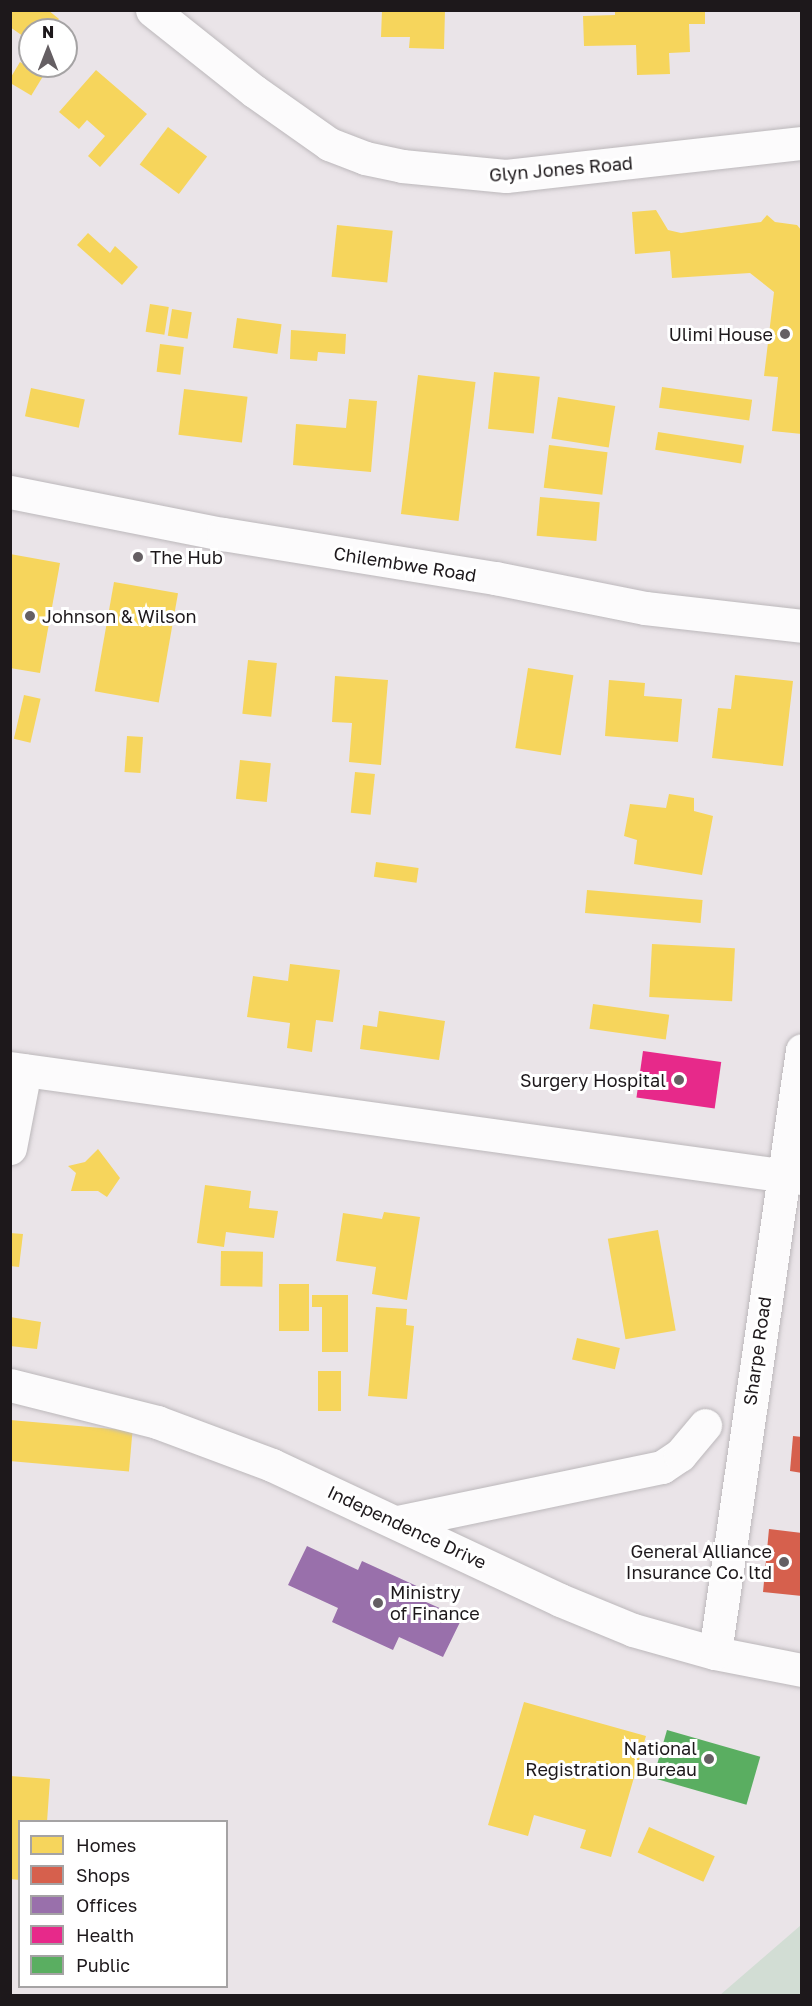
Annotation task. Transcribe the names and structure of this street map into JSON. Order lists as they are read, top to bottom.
{
  "streets": {
    "street": [
      "Glyn Jones Road",
      "Chilembwe Road",
      "Sharpe Road",
      "Independence Drive"
    ]
  },
  "crossings": [
    ["Sharpe Road", "Independence Drive"]
  ],
  "places": [
    "Ulimi House",
    "The Hub",
    "Johnson & Wilson",
    "Surgery Hospital",
    "General Alliance Insurance Co. ltd",
    "Ministry of Finance",
    "National Registration Bureau"
  ],
  "legend": [
    "Homes",
    "Shops",
    "Offices",
    "Health",
    "Public"
  ],
  "north": "top"
}
